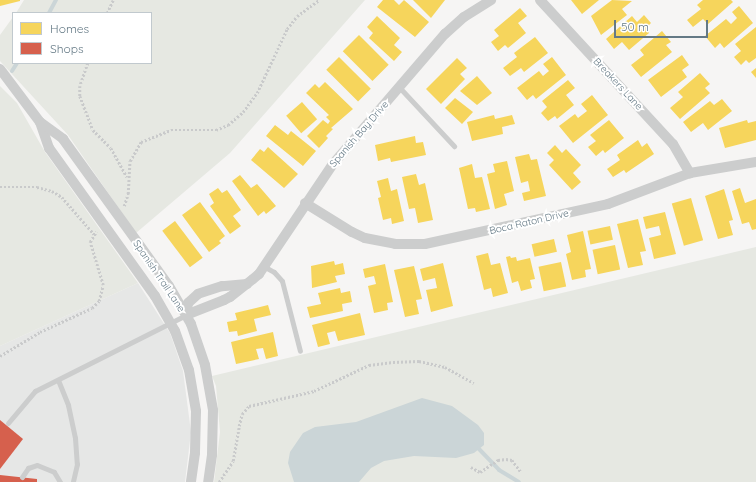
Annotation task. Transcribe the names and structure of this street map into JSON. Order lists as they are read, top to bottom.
{
  "streets": {
    "street": [
      "Breakers Lane",
      "Spanish Bay Drive",
      "Boca Raton Drive",
      "Spanish Trail Lane"
    ]
  },
  "crossings": [
    ["Breakers Lane", "Boca Raton Drive"],
    ["Spanish Bay Drive", "Boca Raton Drive"],
    ["Spanish Bay Drive", "Spanish Trail Lane"]
  ],
  "legend": ["Homes", "Shops"],
  "scale_bar": "50 m"
}
